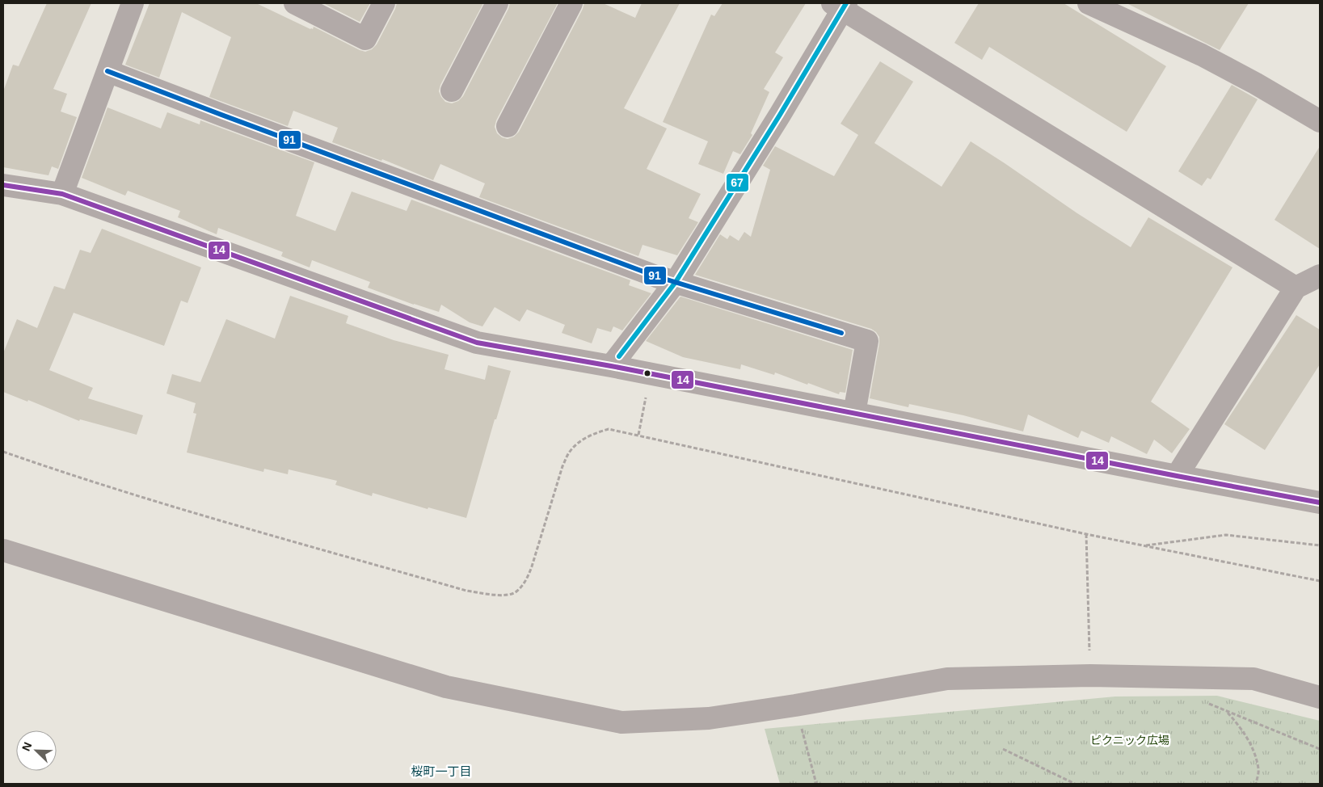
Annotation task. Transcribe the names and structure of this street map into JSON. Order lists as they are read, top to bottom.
{
  "districts": ["桜町一丁目"],
  "parks": ["ピクニック広場"],
  "lines": ["transit line 67", "transit line 91", "transit line 14"],
  "north": "top left"
}
